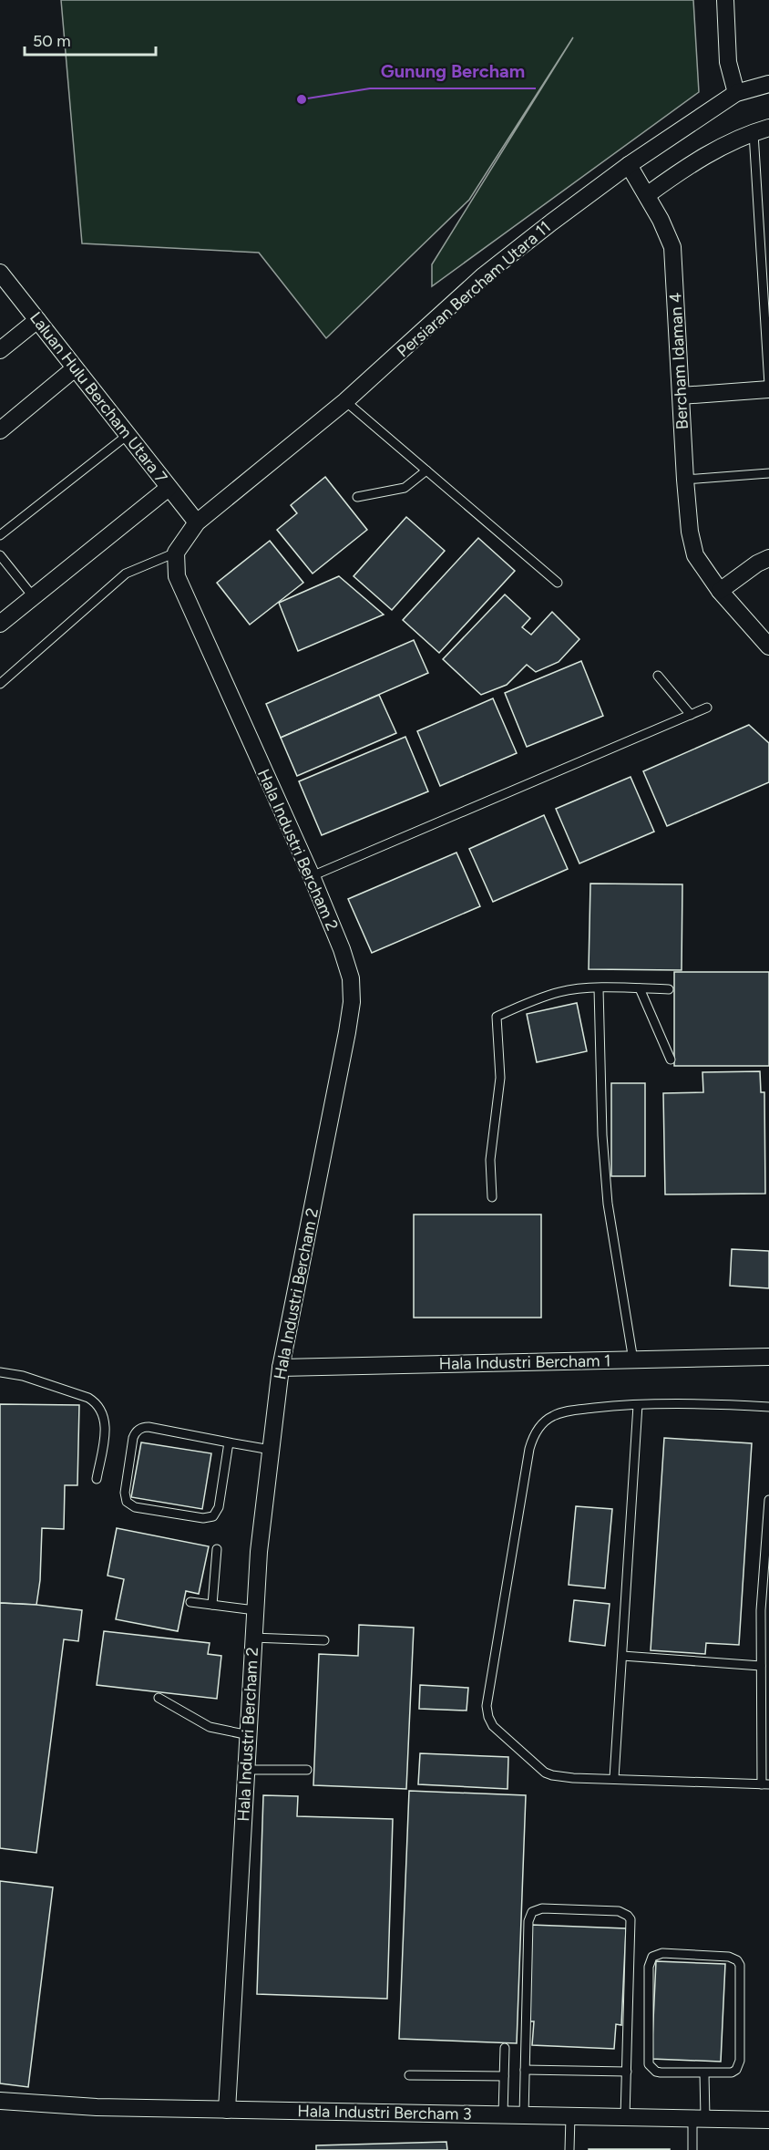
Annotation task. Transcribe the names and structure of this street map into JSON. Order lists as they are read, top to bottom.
{
  "streets": {
    "street": [
      "Persiaran Bercham Utara 11",
      "Bercham Idaman 4",
      "Laluan Hulu Bercham Utara 7",
      "Hala Industri Bercham 2",
      "Hala Industri Bercham 1",
      "Hala Industri Bercham 3"
    ]
  },
  "crossings": [
    ["Persiaran Bercham Utara 11", "Bercham Idaman 4"],
    ["Persiaran Bercham Utara 11", "Laluan Hulu Bercham Utara 7"],
    ["Hala Industri Bercham 2", "Hala Industri Bercham 1"],
    ["Hala Industri Bercham 2", "Hala Industri Bercham 3"]
  ],
  "places": ["Gunung Bercham"],
  "scale_bar": "50 m"
}
